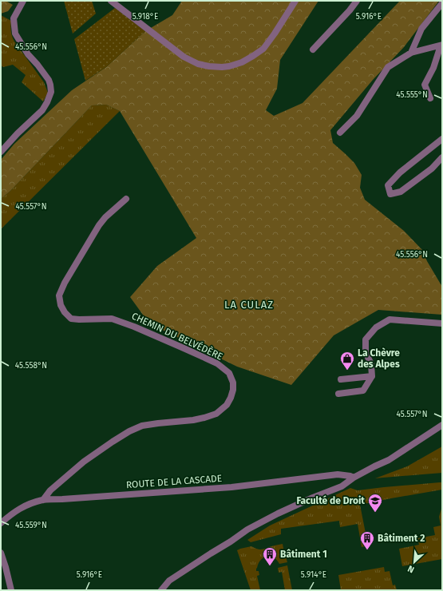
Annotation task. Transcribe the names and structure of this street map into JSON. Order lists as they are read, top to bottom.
{
  "streets": {
    "street": ["CHEMIN DU BELVÉDÈRE", "ROUTE DE LA CASCADE"]
  },
  "crossings": [
    ["CHEMIN DU BELVÉDÈRE", "ROUTE DE LA CASCADE"]
  ],
  "districts": ["LA CULAZ"],
  "places": {
    "shop": ["La Chèvre des Alpes"],
    "school or university": ["Faculté de Droit"],
    "building": ["Bâtiment 2", "Bâtiment 1"]
  },
  "north": "bottom left",
  "coordinates": [
    "5.918°E",
    "5.916°E",
    "45.556°N",
    "45.555°N",
    "45.557°N",
    "45.558°N",
    "45.559°N",
    "5.914°E"
  ]
}
